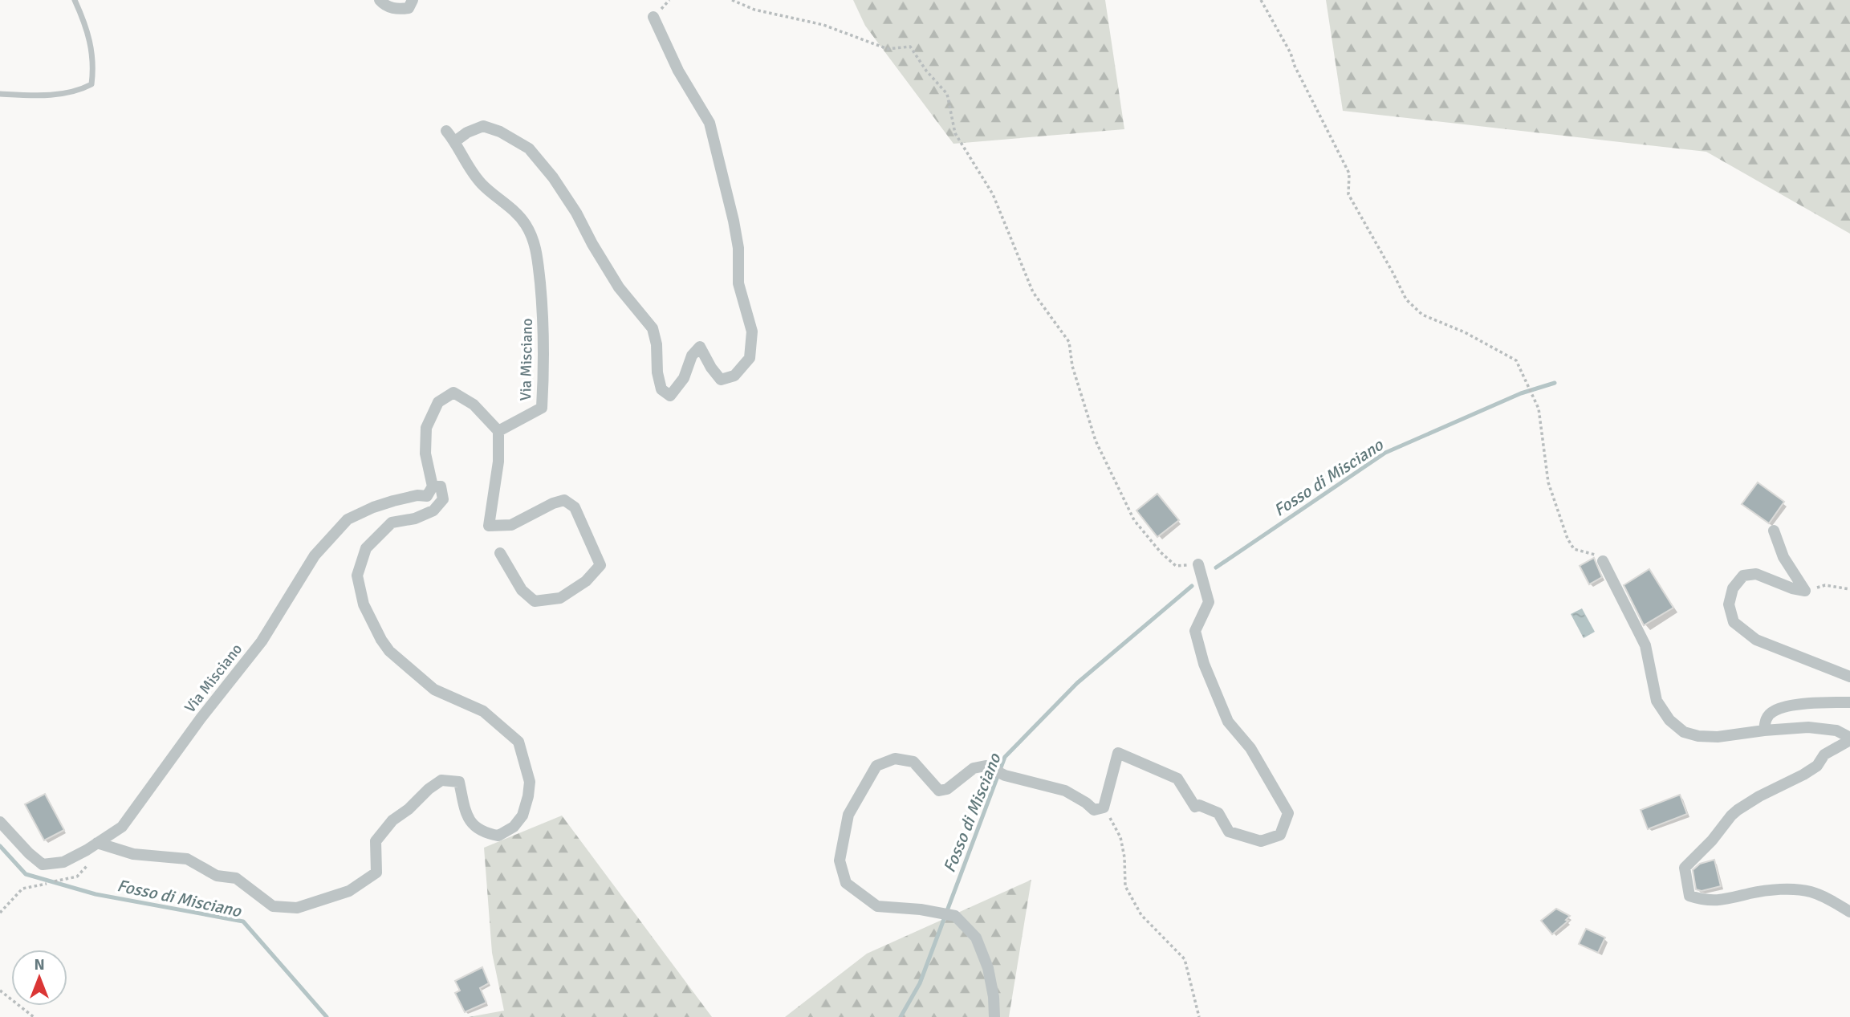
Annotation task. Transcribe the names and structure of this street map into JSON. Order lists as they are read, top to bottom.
{
  "streets": {
    "street": ["Via Misciano"]
  },
  "water": ["Fosso di Misciano"],
  "north": "top"
}
